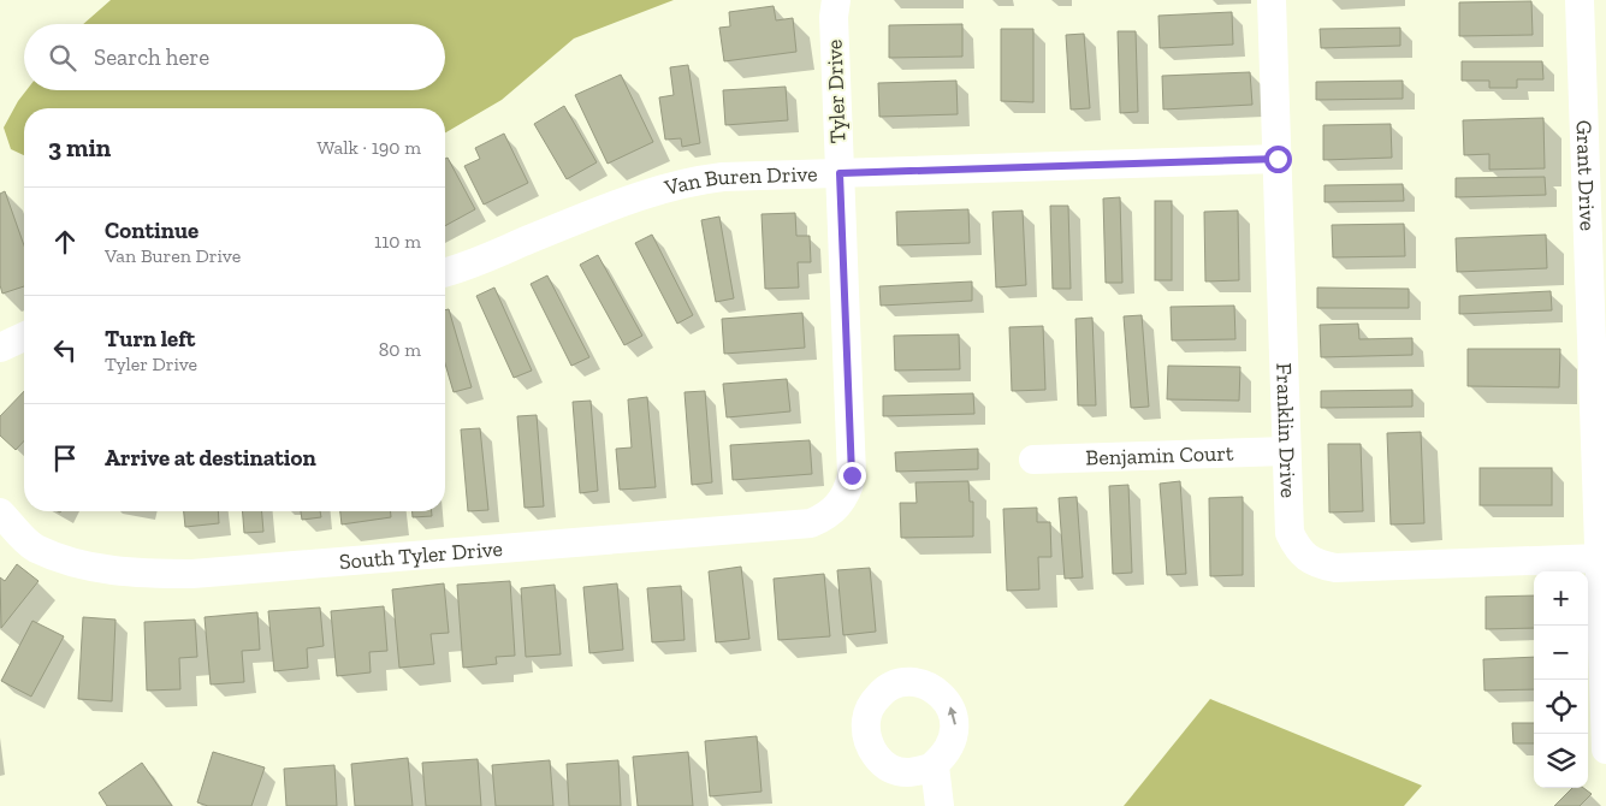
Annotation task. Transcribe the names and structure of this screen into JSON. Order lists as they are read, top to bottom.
{
  "streets": {
    "street": [
      "Tyler Drive",
      "Grant Drive",
      "Van Buren Drive",
      "Franklin Drive",
      "Benjamin Court",
      "South Tyler Drive"
    ]
  },
  "crossings": [
    ["Tyler Drive", "Van Buren Drive"],
    ["Tyler Drive", "South Tyler Drive"],
    ["Grant Drive", "Franklin Drive"],
    ["Van Buren Drive", "Franklin Drive"],
    ["Franklin Drive", "Benjamin Court"]
  ],
  "page": {
    "search": "Search here",
    "heading": ["3 min", "Walk · 190 m"],
    "list": [
      ["Continue", "Van Buren Drive", "110 m"],
      ["Turn left", "Tyler Drive", "80 m"],
      "Arrive at destination"
    ],
    "map_buttons": ["+", "−"]
  }
}
